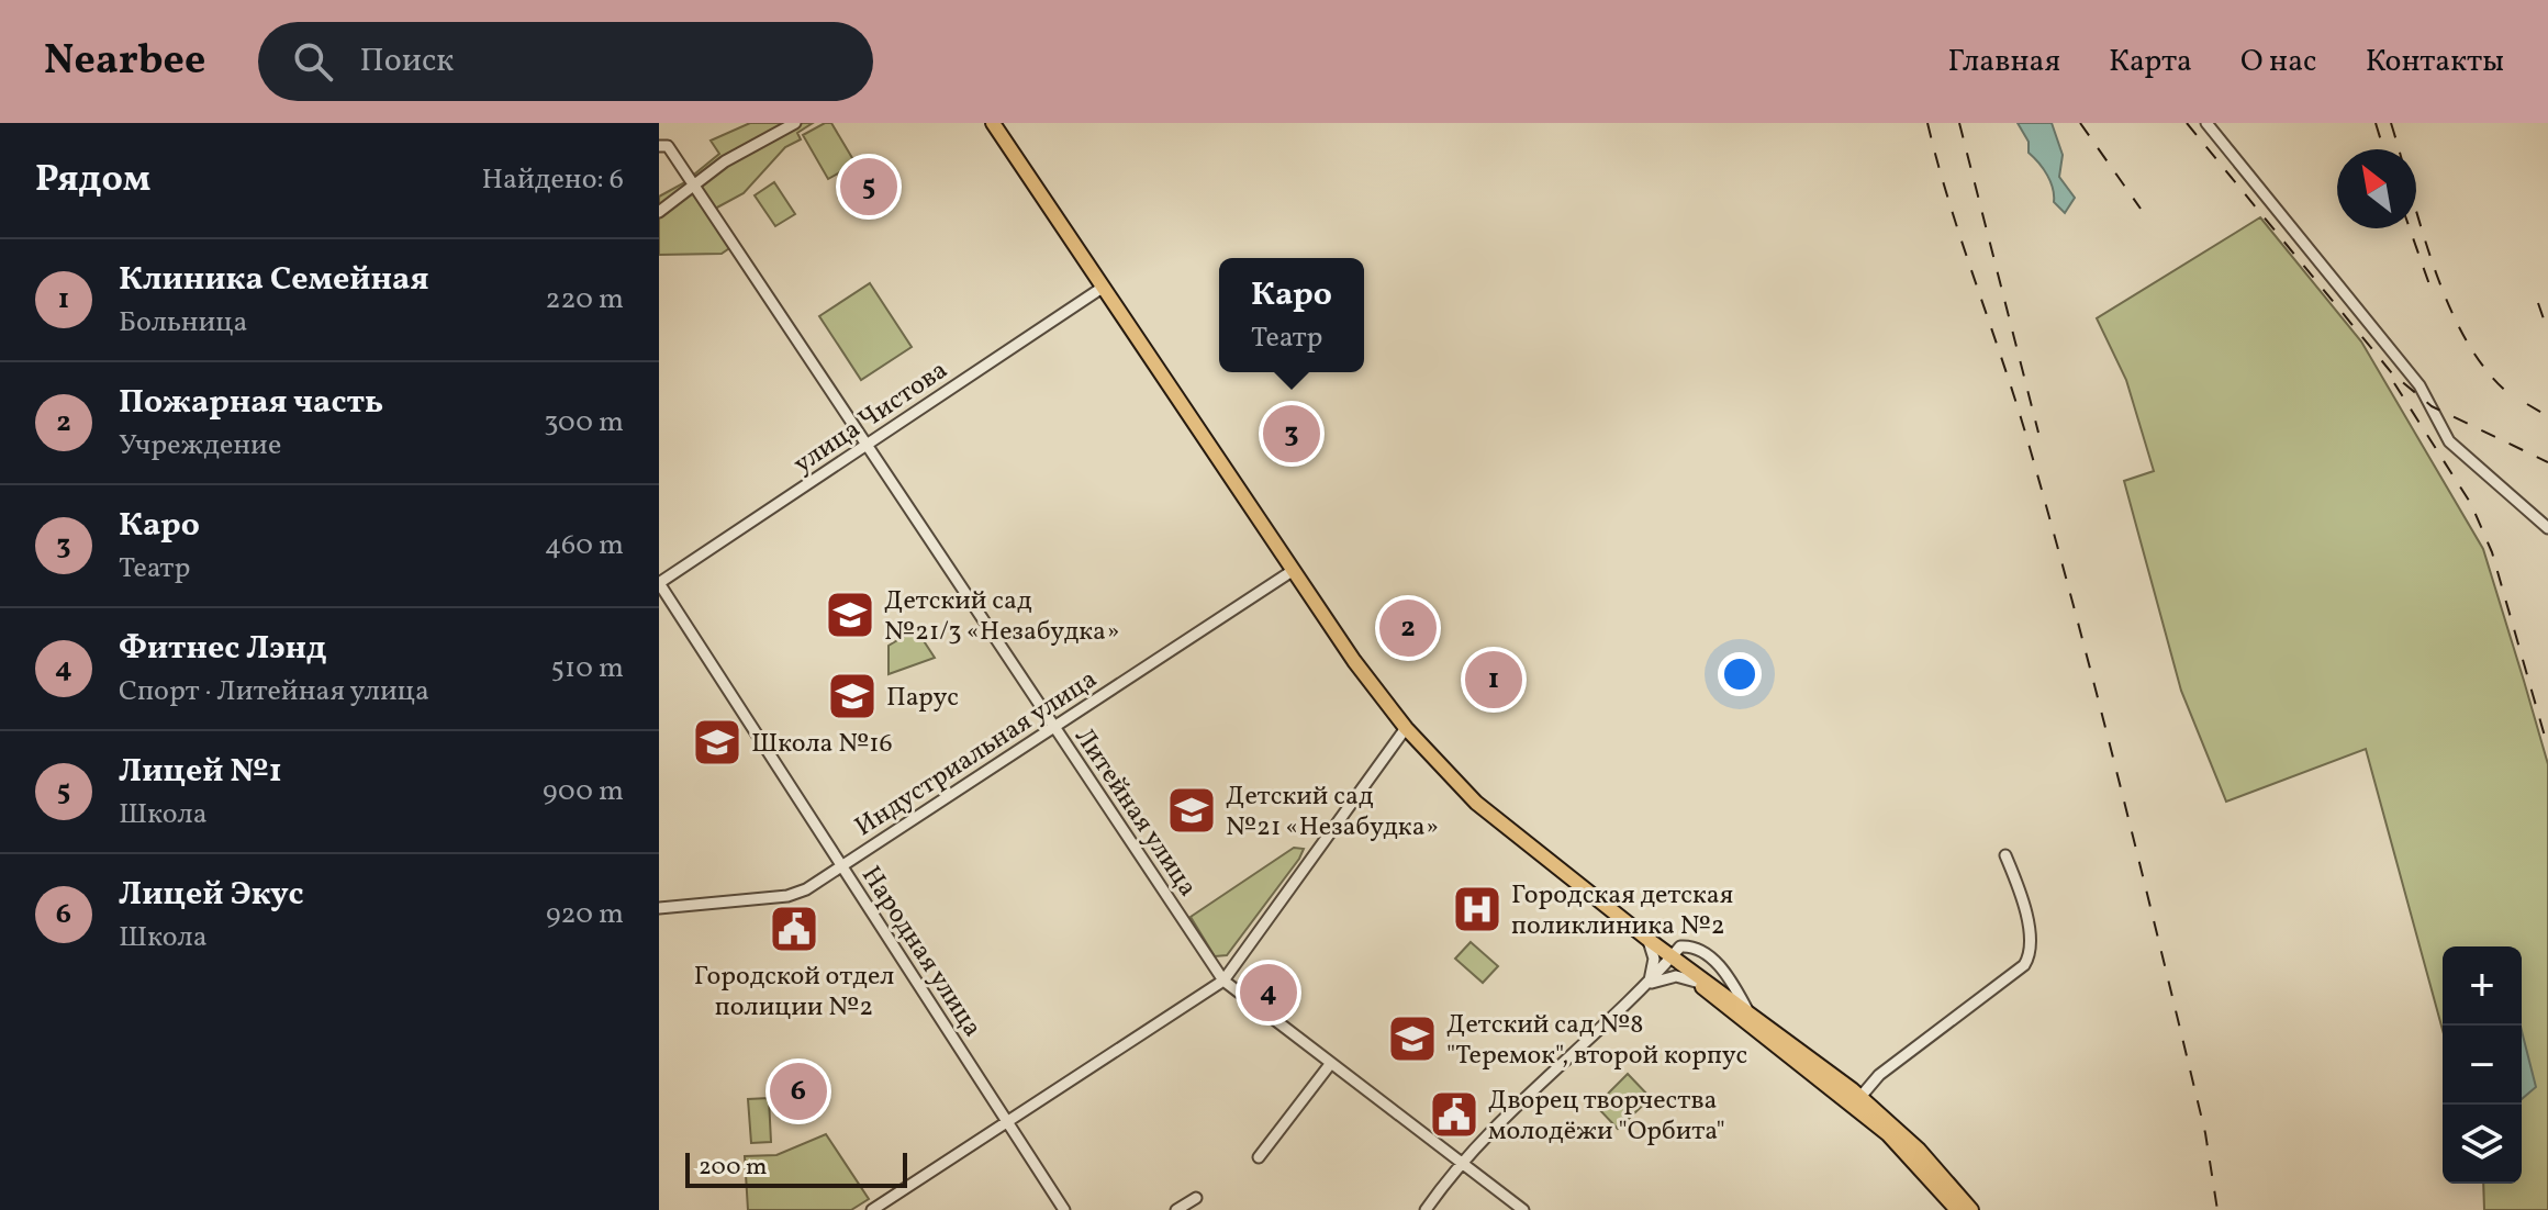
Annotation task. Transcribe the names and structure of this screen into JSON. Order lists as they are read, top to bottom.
{
  "streets": {
    "street": [
      "улица Чистова",
      "Индустриальная улица",
      "Литейная улица",
      "Народная улица"
    ]
  },
  "crossings": [
    ["улица Чистова", "Литейная улица"],
    ["улица Чистова", "Народная улица"],
    ["Индустриальная улица", "Литейная улица"],
    ["Индустриальная улица", "Народная улица"]
  ],
  "places": {
    "school or university": [
      "Детский сад №21/3 «Незабудка»",
      "Парус",
      "Школа №16",
      "Детский сад №21 «Незабудка»",
      "Детский сад №8 \"Теремок\", второй корпус"
    ],
    "hospital": ["Городская детская поликлиника №2"],
    "public building": ["Городской отдел полиции №2", "Дворец творчества молодёжи \"Орбита\""]
  },
  "scale_bar": "200 m",
  "north": "top left",
  "page": {
    "header": "Nearbee",
    "search": "Поиск",
    "nav": [
      "Главная",
      "Карта",
      "О нас",
      "Контакты"
    ],
    "heading": ["Рядом", "Найдено: 6"],
    "pins": [
      "5",
      "3",
      "2",
      "1",
      "4",
      "6"
    ],
    "list": [
      {
        "mark": "1",
        "name": "Клиника Семейная",
        "note": "Больница",
        "value": "220 m"
      },
      {
        "mark": "2",
        "name": "Пожарная часть",
        "note": "Учреждение",
        "value": "300 m"
      },
      {
        "mark": "3",
        "name": "Каро",
        "note": "Театр",
        "value": "460 m"
      },
      {
        "mark": "4",
        "name": "Фитнес Лэнд",
        "note": "Спорт · Литейная улица",
        "value": "510 m"
      },
      {
        "mark": "5",
        "name": "Лицей №1",
        "note": "Школа",
        "value": "900 m"
      },
      {
        "mark": "6",
        "name": "Лицей Экус",
        "note": "Школа",
        "value": "920 m"
      }
    ],
    "popup": ["Каро", "Театр"],
    "map_buttons": ["+", "−"],
    "scale": "200 m"
  }
}
